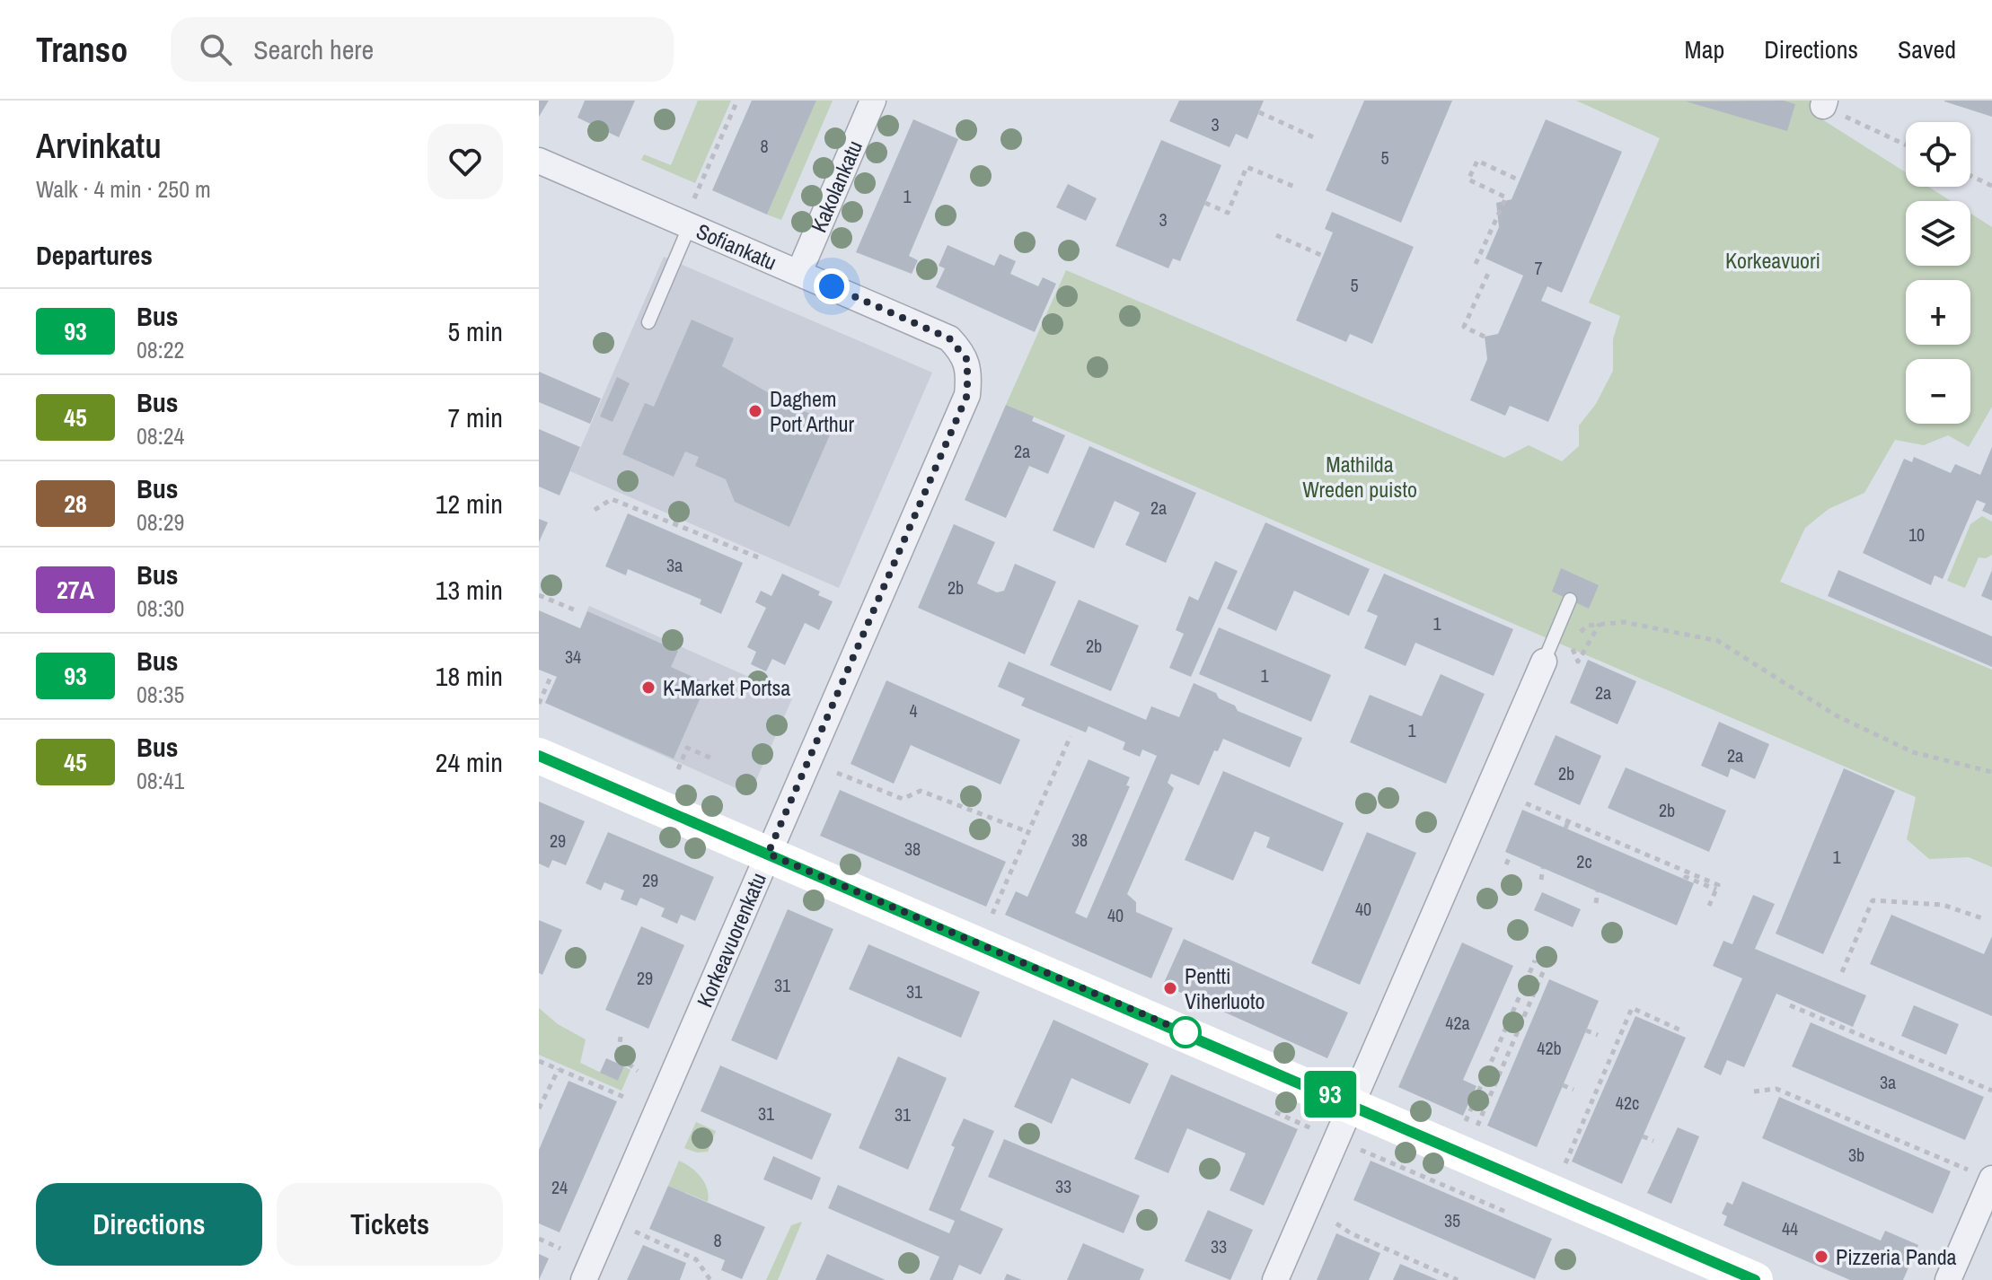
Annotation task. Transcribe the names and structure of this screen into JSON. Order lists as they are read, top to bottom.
{
  "streets": {
    "street": ["Kakolankatu", "Sofiankatu", "Korkeavuorenkatu"]
  },
  "crossings": [
    ["Kakolankatu", "Sofiankatu"],
    ["Sofiankatu", "Korkeavuorenkatu"]
  ],
  "parks": ["Korkeavuori", "Mathilda Wreden puisto"],
  "places": [
    "Daghem Port Arthur",
    "K-Market Portsa",
    "Pentti Viherluoto",
    "Pizzeria Panda"
  ],
  "lines": ["bus line 93"],
  "house_numbers": [
    "3",
    "8",
    "5",
    "1",
    "3",
    "7",
    "5",
    "2a",
    "2a",
    "10",
    "3a",
    "2b",
    "1",
    "2b",
    "34",
    "1",
    "2a",
    "4",
    "1",
    "2a",
    "2b",
    "2b",
    "38",
    "29",
    "38",
    "1",
    "2c",
    "29",
    "40",
    "40",
    "29",
    "31",
    "31",
    "42a",
    "42b",
    "3a",
    "42c",
    "31",
    "31",
    "3b",
    "33",
    "24",
    "35",
    "44",
    "8",
    "33"
  ],
  "page": {
    "header": "Transo",
    "search": "Search here",
    "nav": ["Map", "Directions", "Saved"],
    "heading": [
      ["Arvinkatu", "Walk · 4 min · 250 m"],
      "Departures"
    ],
    "on_map": "93",
    "map_buttons": ["+", "−"],
    "list": [
      {
        "mark": "93",
        "name": "Bus",
        "note": "08:22",
        "value": "5 min"
      },
      {
        "mark": "45",
        "name": "Bus",
        "note": "08:24",
        "value": "7 min"
      },
      {
        "mark": "28",
        "name": "Bus",
        "note": "08:29",
        "value": "12 min"
      },
      {
        "mark": "27A",
        "name": "Bus",
        "note": "08:30",
        "value": "13 min"
      },
      {
        "mark": "93",
        "name": "Bus",
        "note": "08:35",
        "value": "18 min"
      },
      {
        "mark": "45",
        "name": "Bus",
        "note": "08:41",
        "value": "24 min"
      }
    ],
    "buttons": ["Directions", "Tickets"]
  }
}
